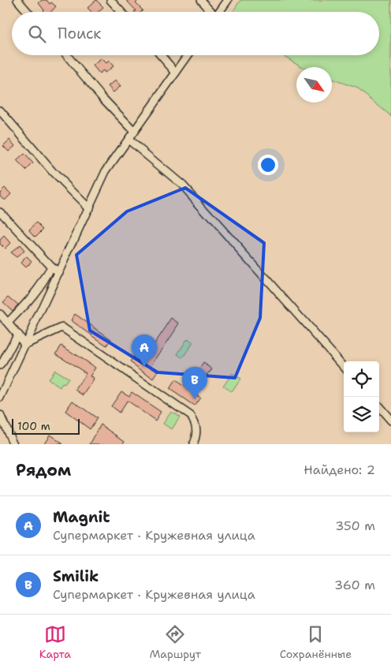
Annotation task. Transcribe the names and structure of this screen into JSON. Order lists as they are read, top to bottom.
{
  "scale_bar": "100 m",
  "north": "bottom right",
  "page": {
    "search": "Поиск",
    "pins": ["A", "B"],
    "scale": "100 m",
    "heading": ["Рядом", "Найдено: 2"],
    "list": [
      {
        "mark": "A",
        "name": "Magnit",
        "note": "Супермаркет · Кружевная улица",
        "value": "350 m"
      },
      {
        "mark": "B",
        "name": "Smilik",
        "note": "Супермаркет · Кружевная улица",
        "value": "360 m"
      }
    ],
    "nav": ["Карта", "Маршрут", "Сохранённые"]
  }
}
